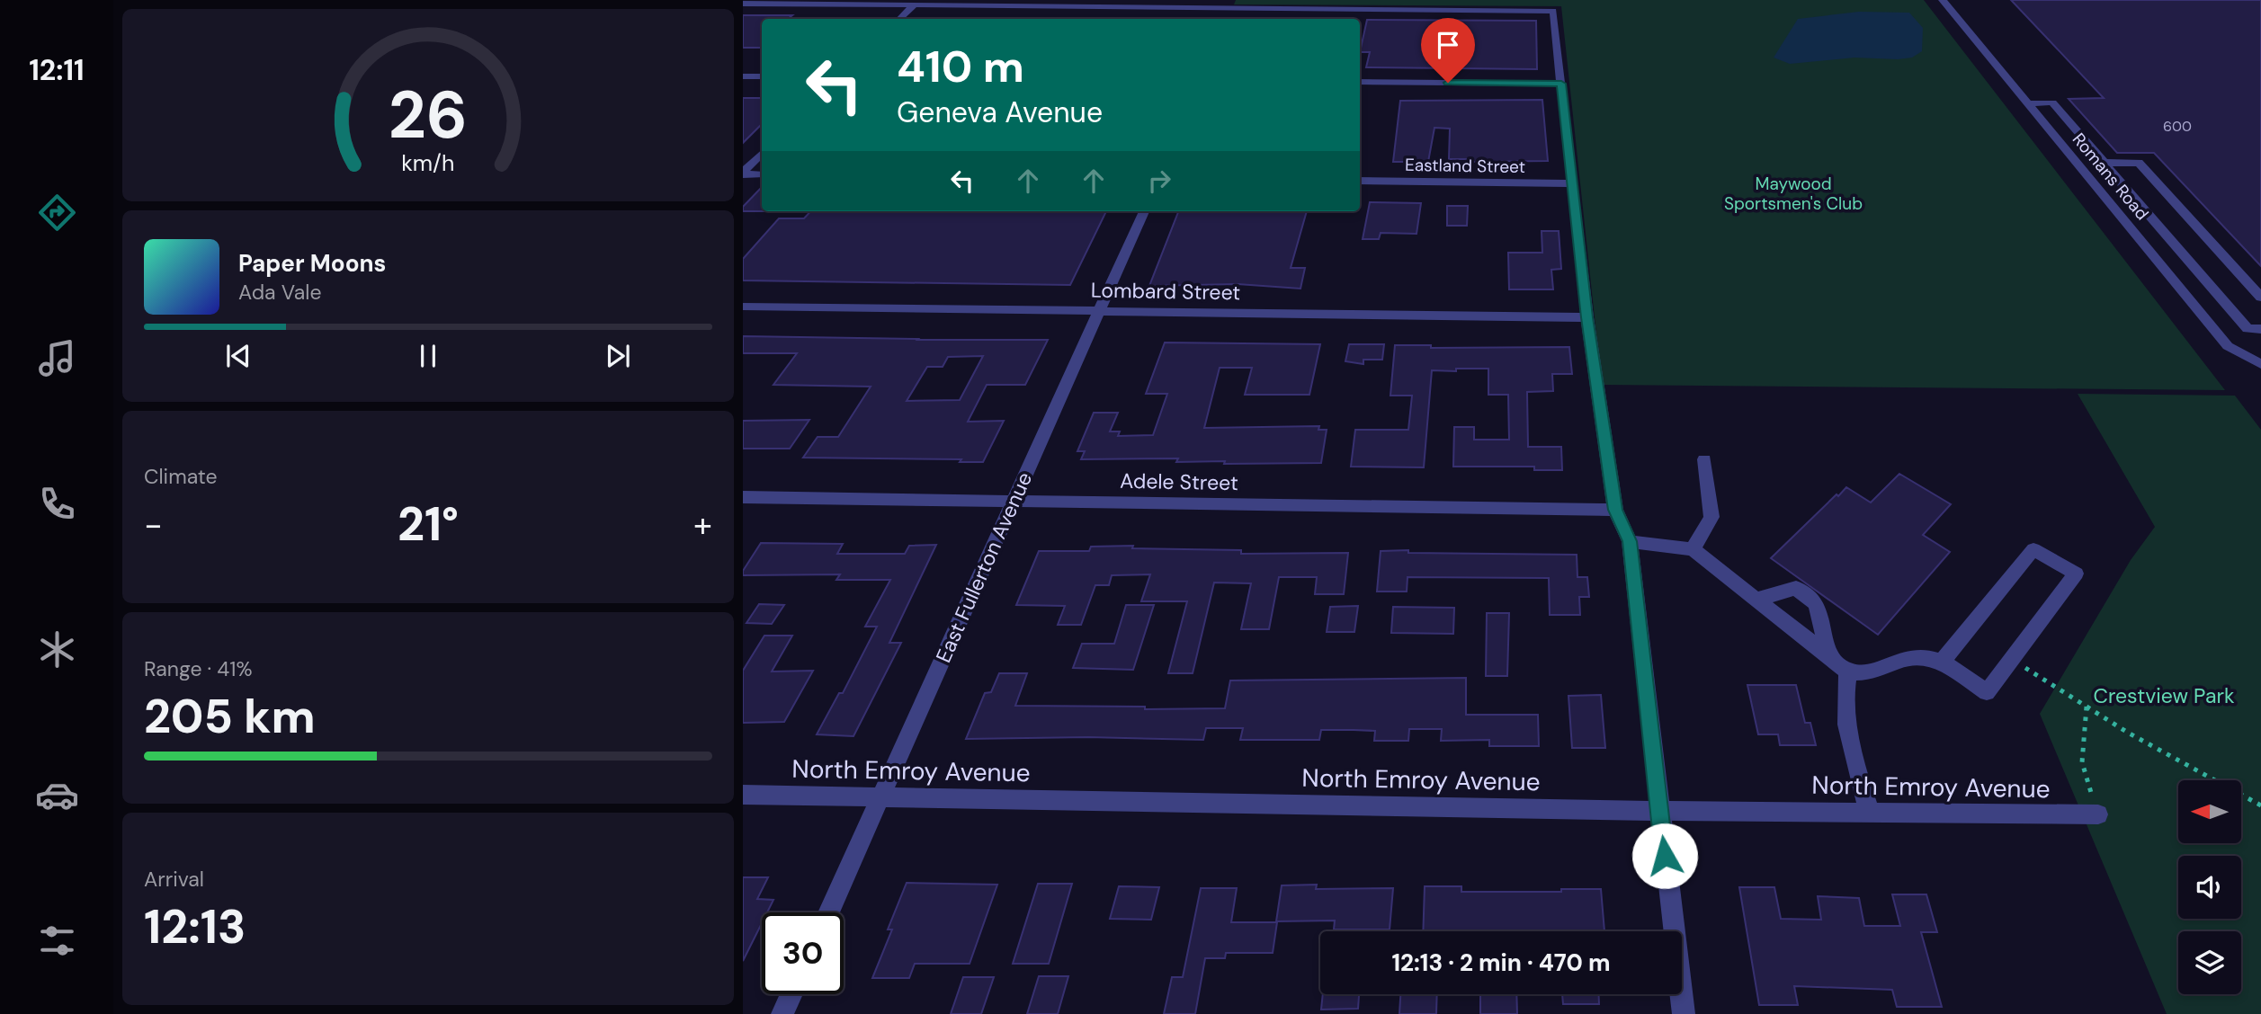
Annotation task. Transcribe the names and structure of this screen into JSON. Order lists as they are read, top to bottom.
{
  "streets": {
    "street": [
      "Eastland Street",
      "Romans Road",
      "Lombard Street",
      "Adele Street",
      "East Fullerton Avenue",
      "North Emroy Avenue"
    ]
  },
  "crossings": [
    ["Lombard Street", "East Fullerton Avenue"],
    ["Adele Street", "East Fullerton Avenue"],
    ["East Fullerton Avenue", "North Emroy Avenue"]
  ],
  "parks": ["Maywood Sportsmen's Club", "Crestview Park"],
  "house_numbers": ["600"],
  "north": "left",
  "page": {
    "tabs": "12:11",
    "turn": ["410 m", "Geneva Avenue"],
    "song": ["Paper Moons", "Ada Vale"],
    "tile": [
      "Climate",
      ["Range · 41%", "205 km"],
      ["Arrival", "12:13"]
    ],
    "heat": ["−", "21°", "+"],
    "limit": "30",
    "trip": "12:13 · 2 min · 470 m",
    "gauge": ["26", "km/h"]
  }
}
